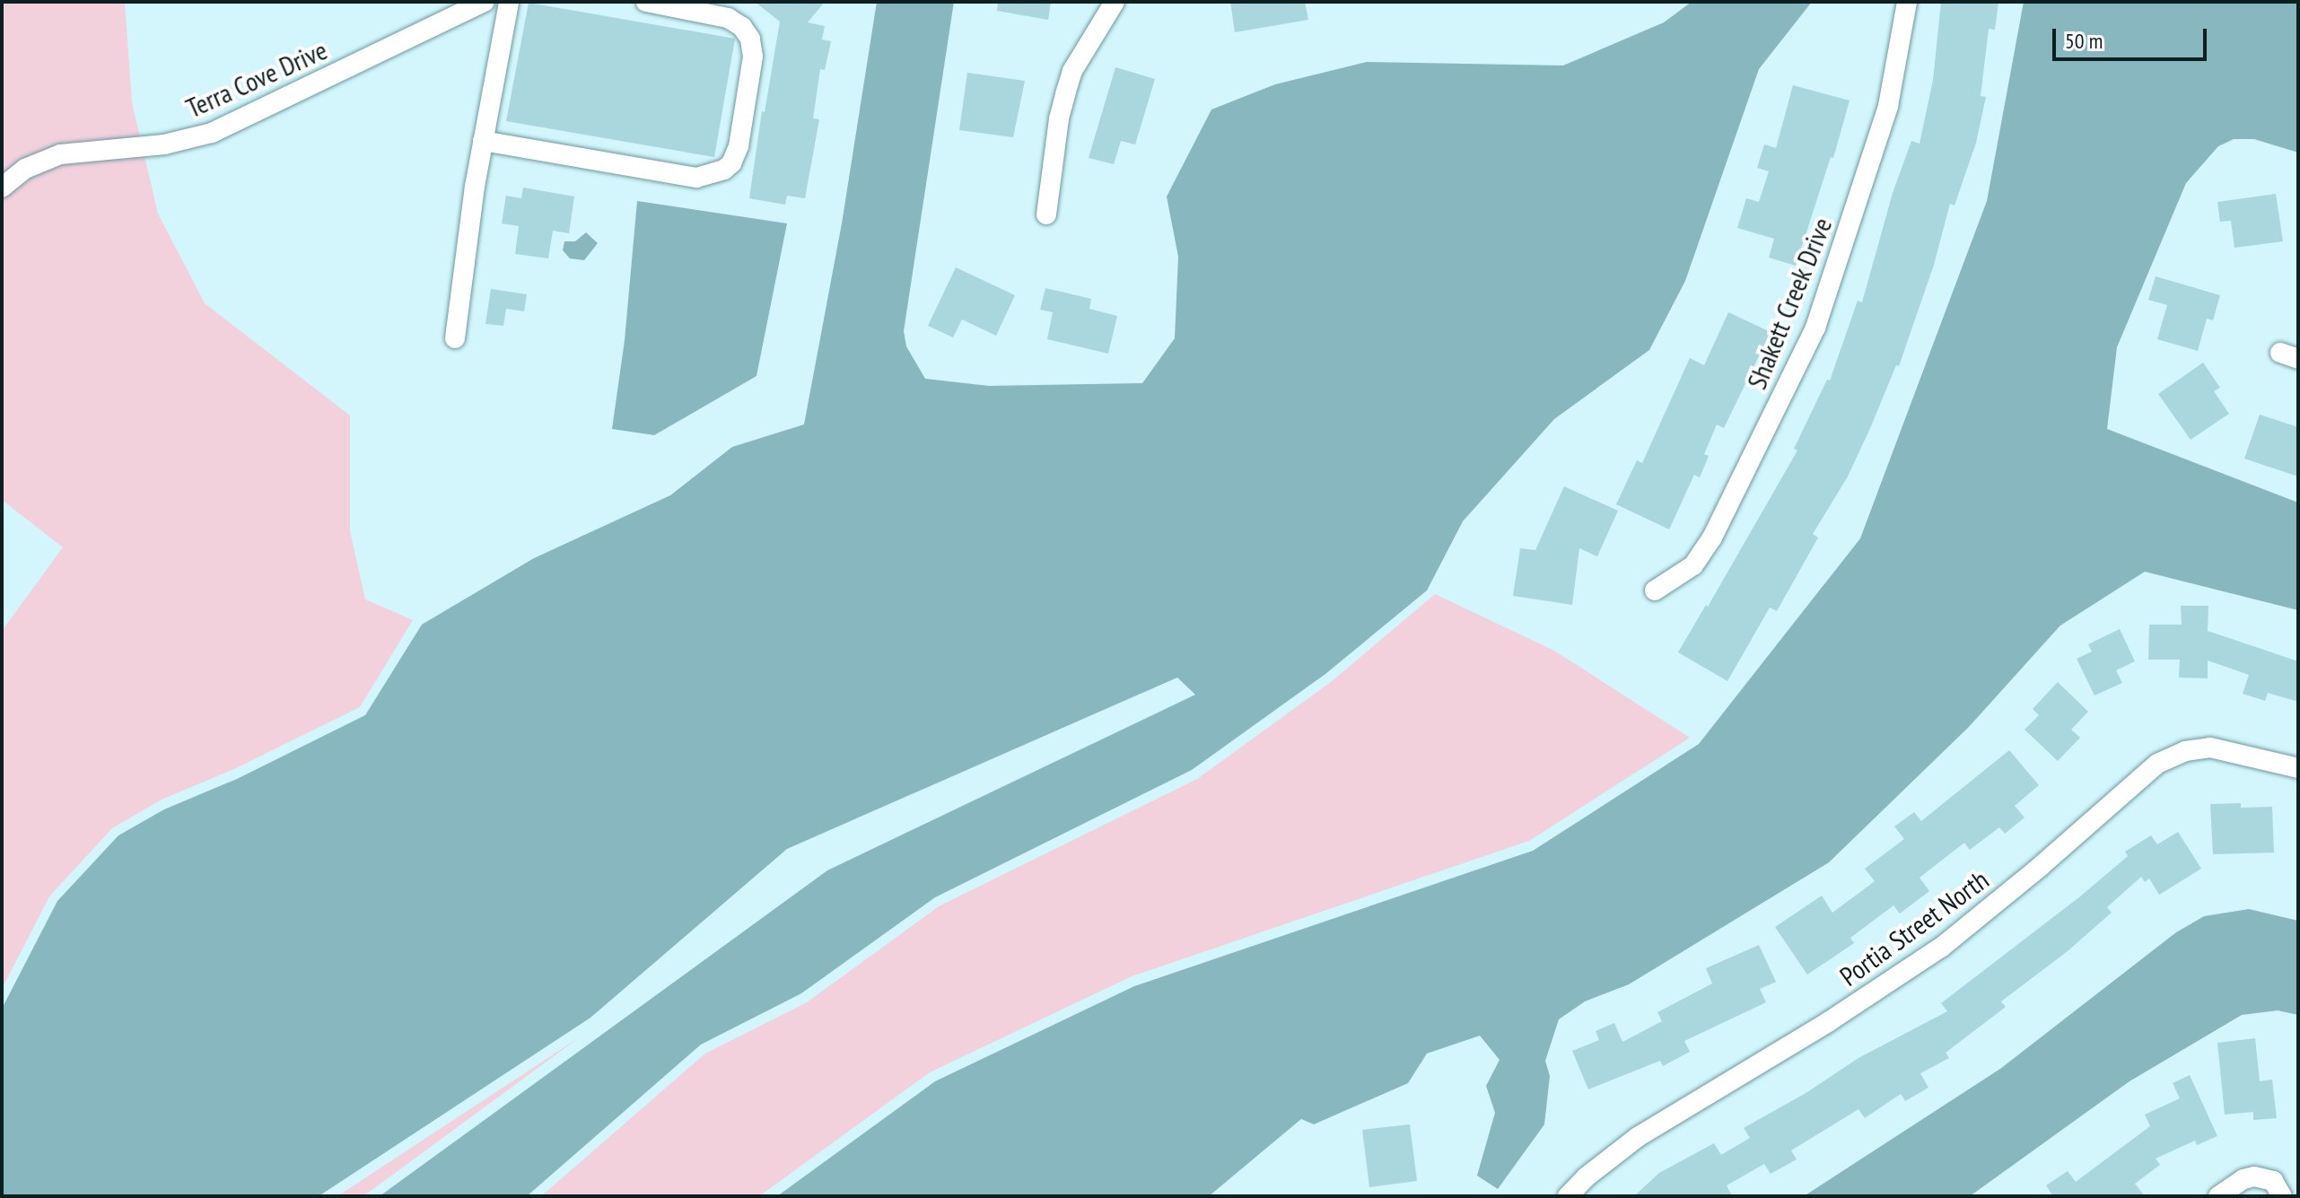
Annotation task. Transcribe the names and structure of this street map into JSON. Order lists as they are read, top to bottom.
{
  "streets": {
    "street": ["Terra Cove Drive", "Shakett Creek Drive", "Portia Street North"]
  },
  "scale_bar": "50 m"
}
